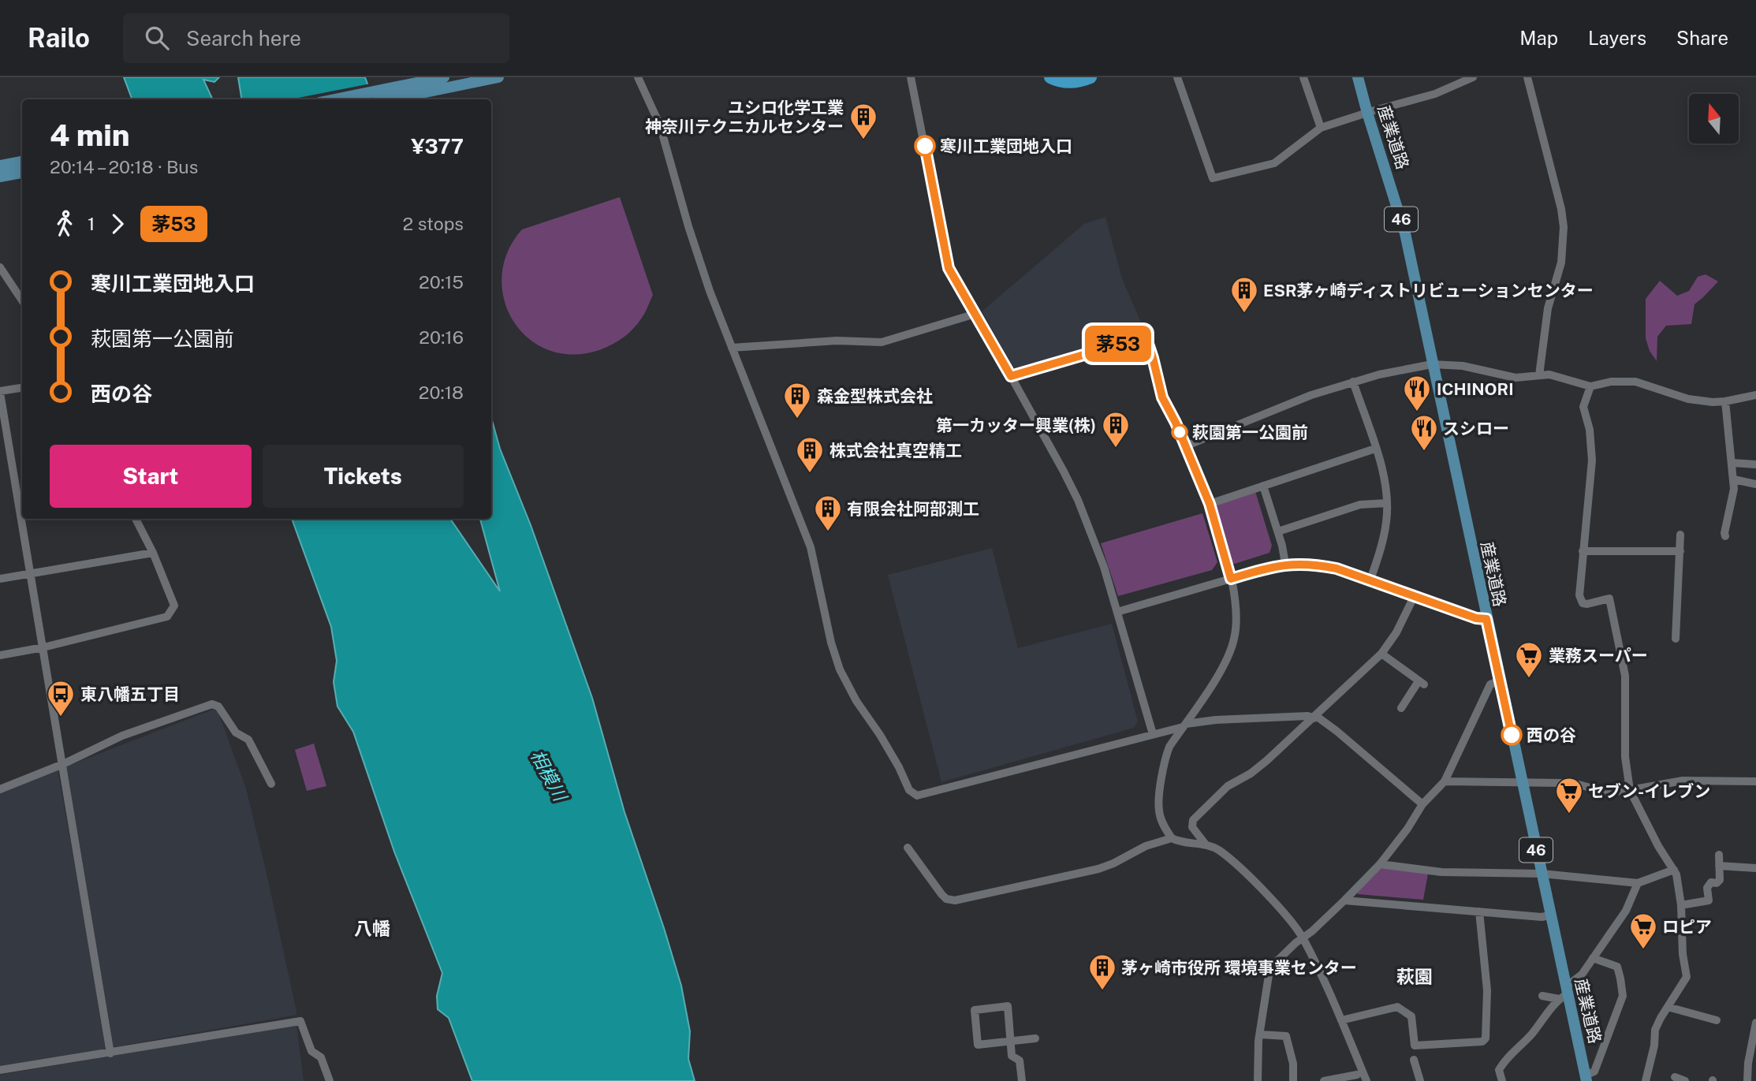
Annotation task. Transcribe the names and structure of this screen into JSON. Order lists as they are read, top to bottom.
{
  "streets": {
    "main road": ["産業道路", "46"]
  },
  "districts": ["八幡", "萩園"],
  "water": ["相模川"],
  "places": {
    "building": [
      "ユシロ化学工業 神奈川テクニカルセンター",
      "ESR茅ヶ崎ディストリビューションセンター",
      "森金型株式会社",
      "第一カッター興業(株)",
      "株式会社真空精工",
      "有限会社阿部測工",
      "茅ヶ崎市役所 環境事業センター"
    ],
    "other": ["寒川工業団地入口", "萩園第一公園前", "西の谷"],
    "restaurant": ["ICHINORI", "スシロー"],
    "supermarket": ["業務スーパー", "セブン-イレブン", "ロピア"],
    "bus stop": ["東八幡五丁目"]
  },
  "lines": ["bus line 茅53"],
  "north": "top",
  "page": {
    "header": "Railo",
    "search": "Search here",
    "nav": ["Map", "Layers", "Share"],
    "on_map": "茅53",
    "heading": ["4 min", "20:14 – 20:18 · Bus", "¥377"],
    "legs": ["1", "茅53", "2 stops"],
    "list": [
      {
        "name": "寒川工業団地入口",
        "value": "20:15"
      },
      {
        "name": "萩園第一公園前",
        "value": "20:16"
      },
      {
        "name": "西の谷",
        "value": "20:18"
      }
    ],
    "buttons": ["Start", "Tickets"]
  }
}
